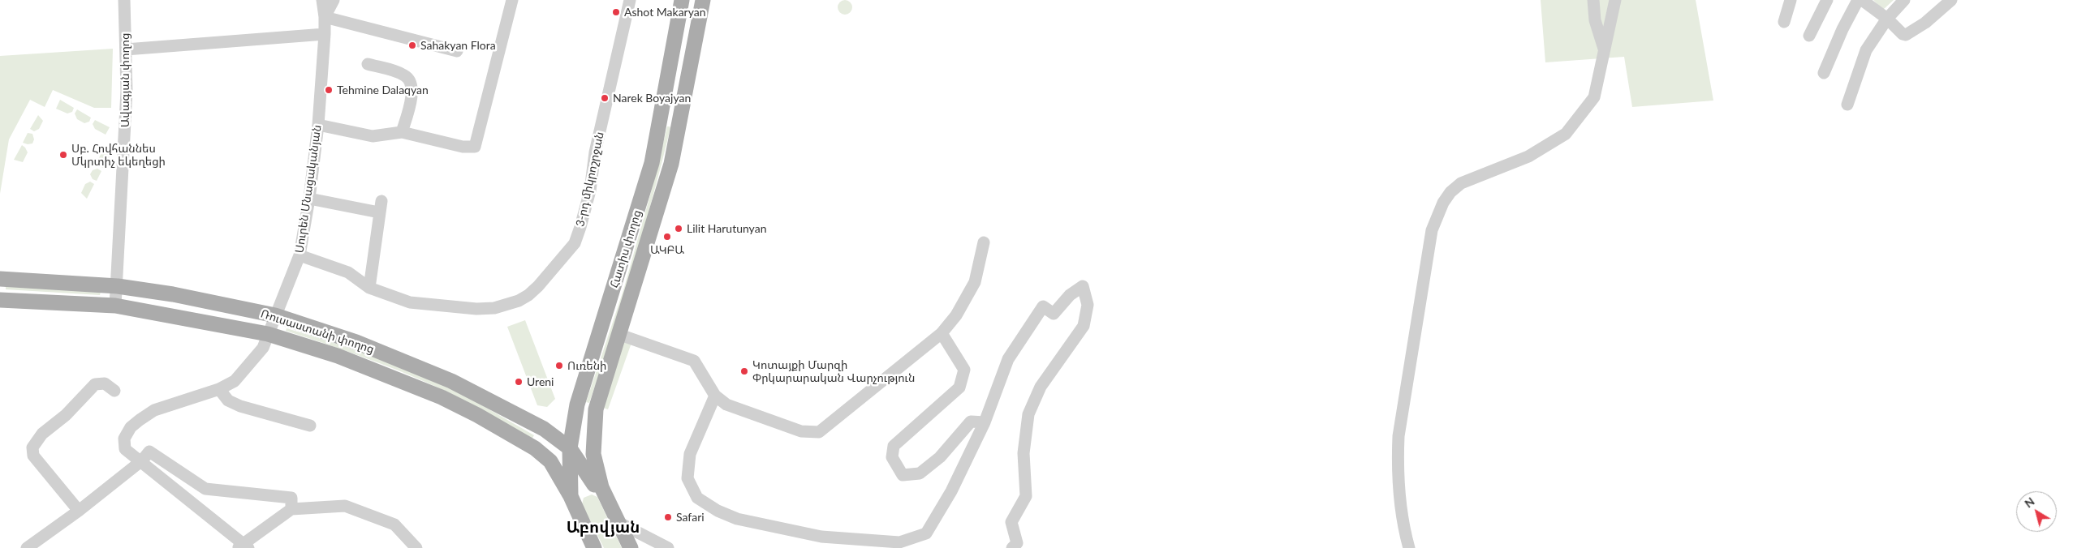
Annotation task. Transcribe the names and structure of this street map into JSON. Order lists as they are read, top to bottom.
{
  "streets": {
    "main road": ["Հատիս փողոց", "Ռուսաստանի փողոց"],
    "street": ["Ավագյան փողոց", "3-րդ միկրոշրջան", "Սուրեն Մնացականյան"]
  },
  "crossings": [
    ["Ավագյան փողոց", "Ռուսաստանի փողոց"],
    ["3-րդ միկրոշրջան", "Սուրեն Մնացականյան"],
    ["Սուրեն Մնացականյան", "Ռուսաստանի փողոց"],
    ["Հատիս փողոց", "Ռուսաստանի փողոց"]
  ],
  "districts": ["Աբովյան"],
  "places": [
    "Ashot Makaryan",
    "Sahakyan Flora",
    "Tehmine Dalaqyan",
    "Narek Boyajyan",
    "Սբ. Հովհաննես Մկրտիչ եկեղեցի",
    "Lilit Harutunyan",
    "ԱԿԲԱ",
    "Ուռենի",
    "Կոտայքի Մարզի Փրկարարական Վարչություն",
    "Ureni",
    "Safari"
  ],
  "north": "top left"
}
